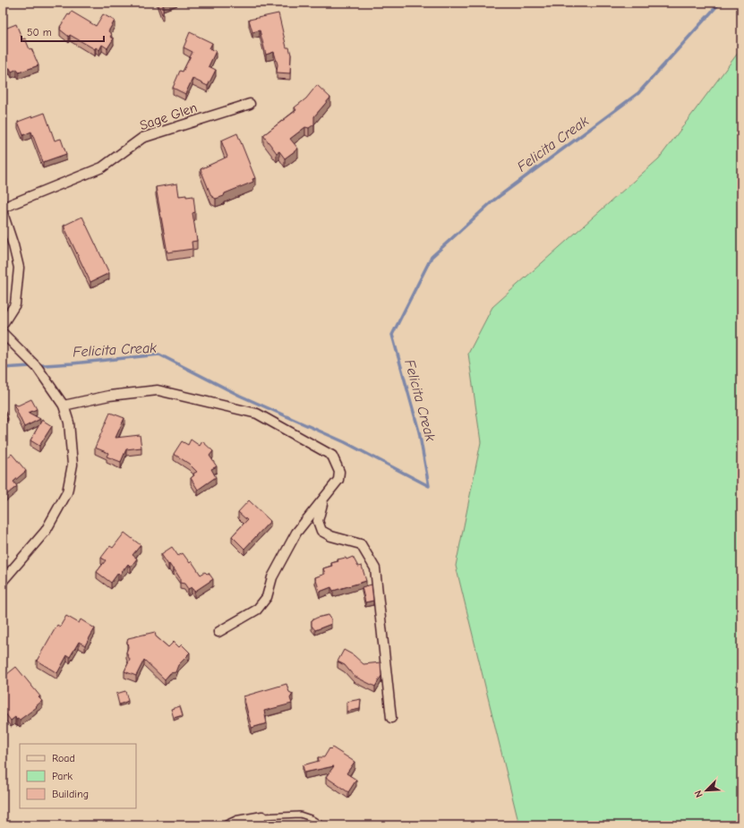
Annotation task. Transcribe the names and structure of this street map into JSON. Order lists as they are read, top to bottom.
{
  "streets": {
    "street": ["Sage Glen"]
  },
  "water": ["Felicita Creak"],
  "legend": ["Road", "Park", "Building"],
  "scale_bar": "50 m",
  "north": "bottom left"
}
